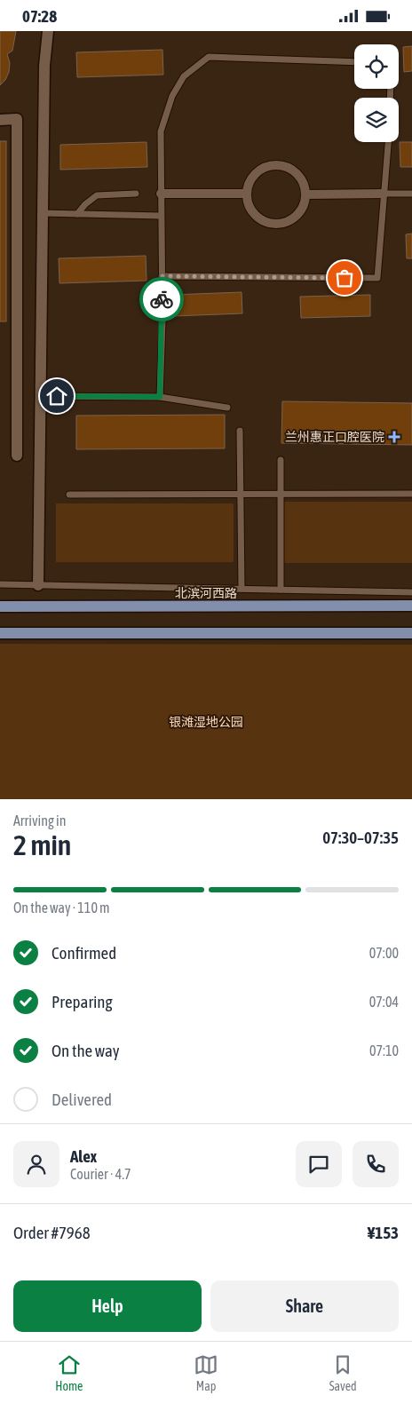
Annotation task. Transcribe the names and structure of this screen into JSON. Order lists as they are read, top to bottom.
{
  "streets": {
    "main road": ["北滨河西路"]
  },
  "parks": ["银滩湿地公园"],
  "places": {
    "health": ["兰州惠正口腔医院"]
  },
  "page": {
    "status": "07:28",
    "heading": ["2 min", "Arriving in", "07:30–07:35"],
    "panel": [
      "Alex",
      "Courier · 4.7",
      "Order #7968",
      "¥153"
    ],
    "bar": "On the way · 110 m",
    "list": [
      ["Confirmed", "07:00"],
      ["Preparing", "07:04"],
      ["On the way", "07:10"],
      "Delivered"
    ],
    "buttons": ["Help", "Share"],
    "tabs": ["Home", "Map", "Saved"]
  }
}
